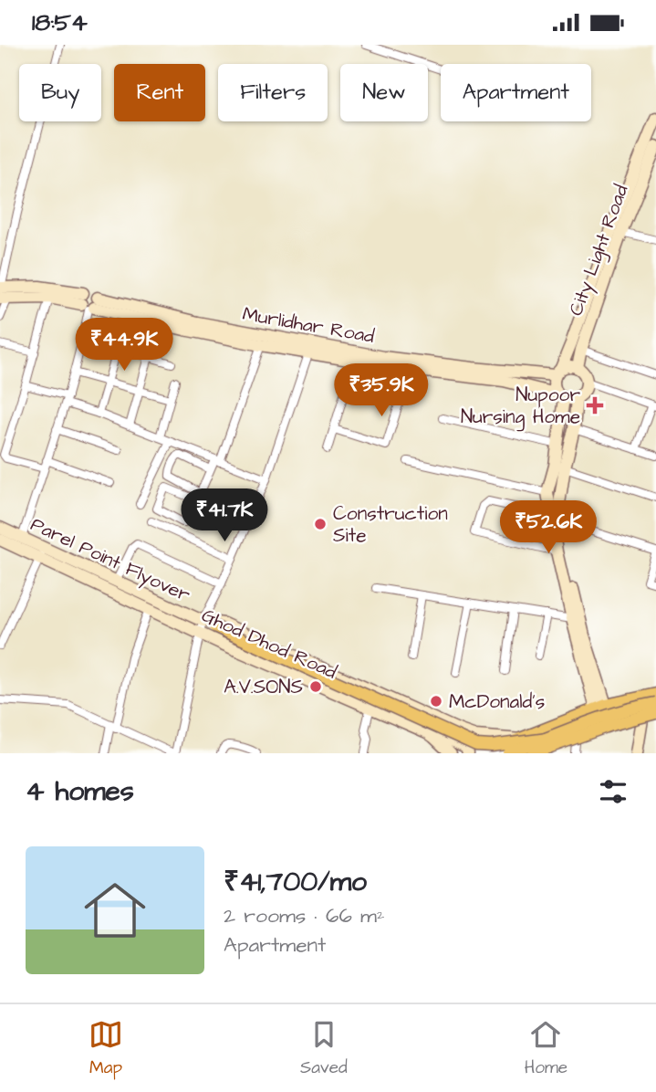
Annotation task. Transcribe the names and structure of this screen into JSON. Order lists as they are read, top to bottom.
{
  "streets": {
    "main road": [
      "City Light Road",
      "Murlidhar Road",
      "Parel Point Flyover",
      "Ghod Dhod Road"
    ]
  },
  "crossings": [
    ["City Light Road", "Murlidhar Road"],
    ["Parel Point Flyover", "Ghod Dhod Road"]
  ],
  "places": {
    "health": ["Nupoor Nursing Home"],
    "other": ["Construction Site", "A.V.SONS", "McDonald's"]
  },
  "page": {
    "status": "18:54",
    "chip": [
      "Buy",
      "Rent",
      "Filters",
      "New",
      "Apartment"
    ],
    "price": [
      "₹44.9K",
      "₹35.9K",
      "₹41.7K",
      "₹52.6K"
    ],
    "heading": "4 homes",
    "list": [
      {
        "name": "₹41,700/mo",
        "note": "2 rooms · 66 m² · Apartment"
      }
    ],
    "tabs": ["Map", "Saved", "Home"]
  }
}
